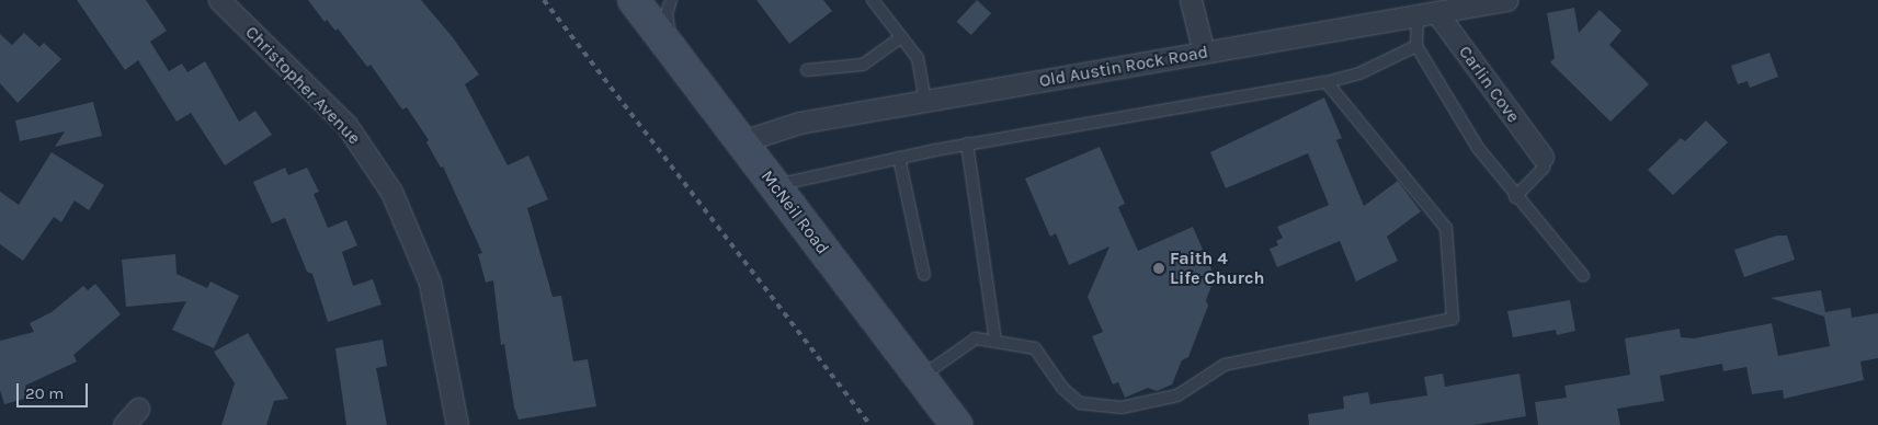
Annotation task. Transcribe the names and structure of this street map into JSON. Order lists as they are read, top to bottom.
{
  "streets": {
    "main road": ["McNeil Road"],
    "street": ["Old Austin Rock Road", "Carlin Cove", "Christopher Avenue"]
  },
  "crossings": [
    ["Old Austin Rock Road", "Carlin Cove"],
    ["Old Austin Rock Road", "McNeil Road"]
  ],
  "places": ["Faith 4 Life Church"],
  "scale_bar": "20 m"
}
